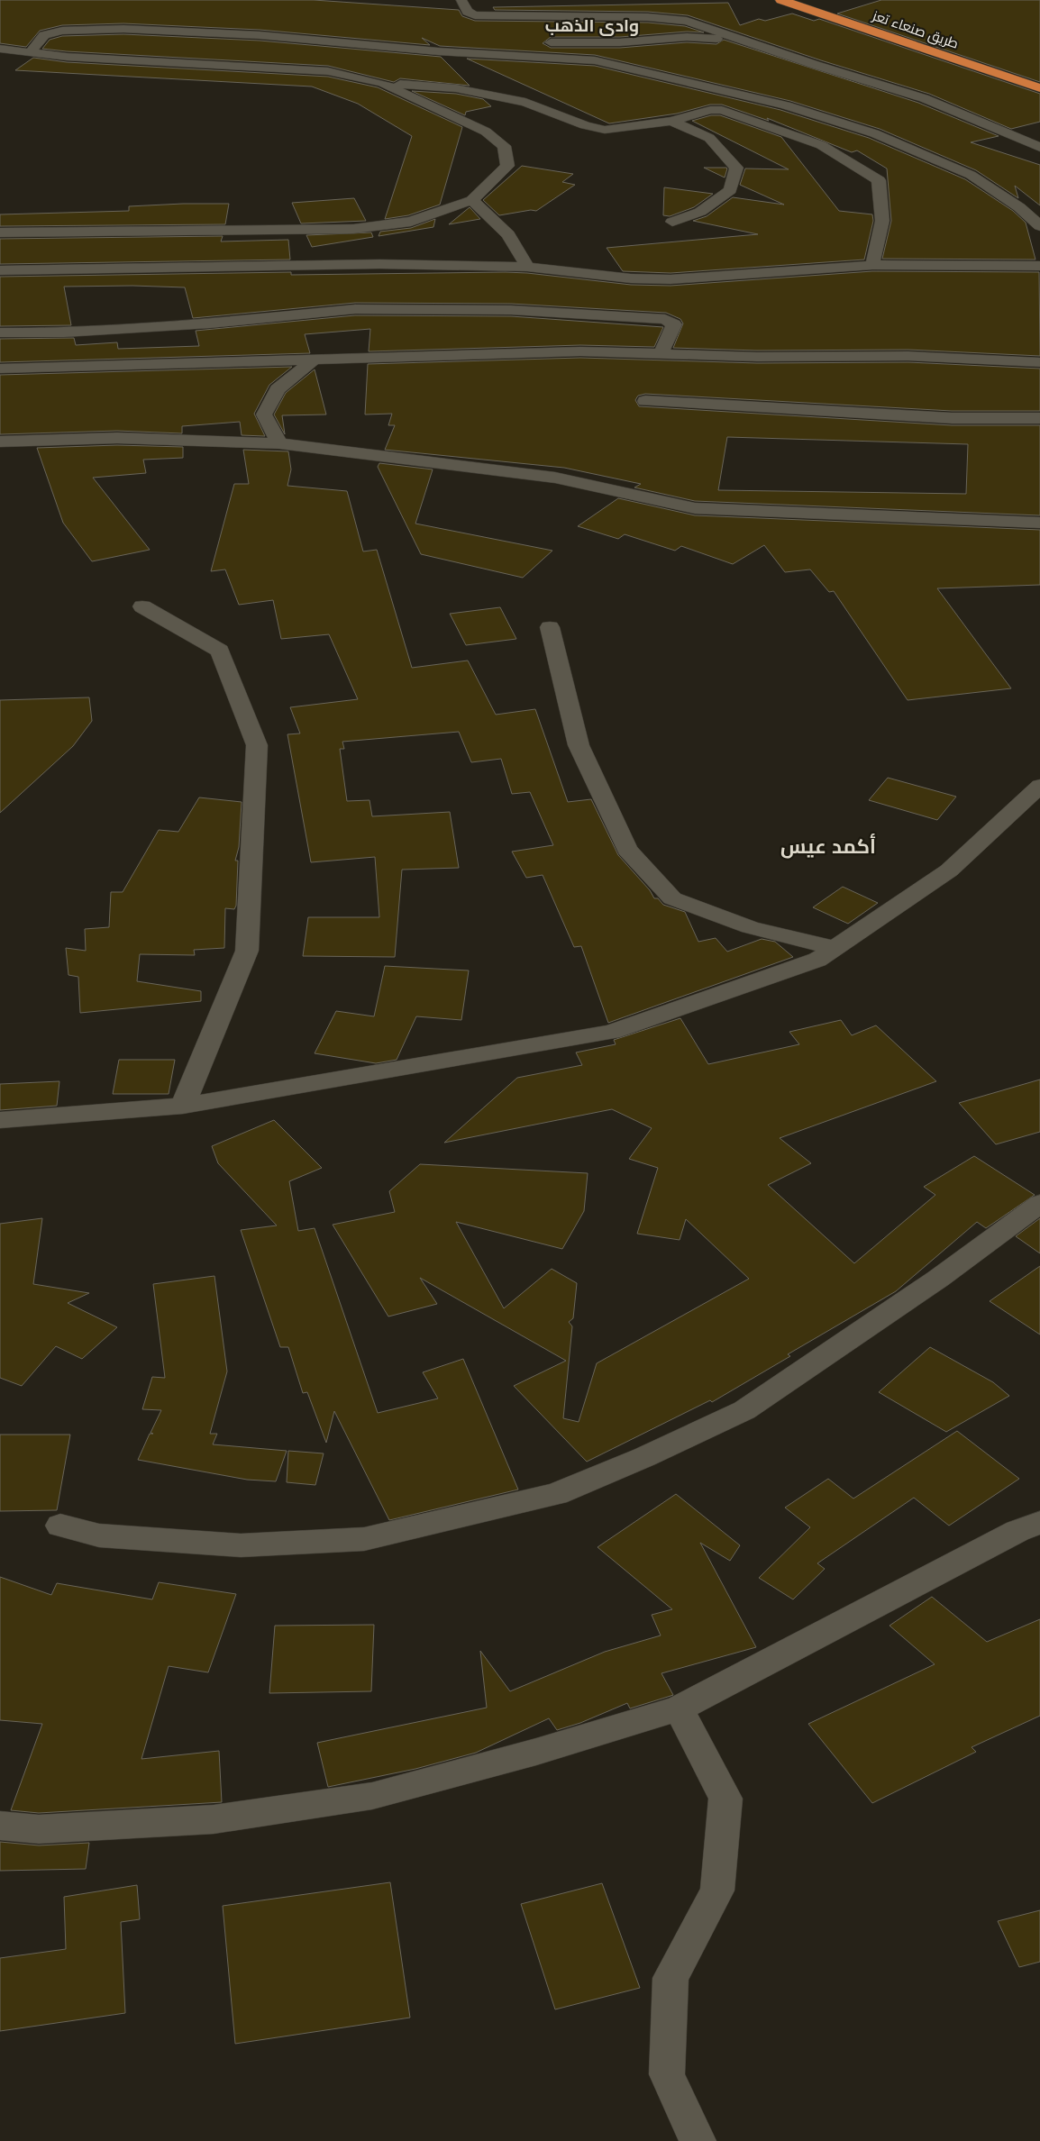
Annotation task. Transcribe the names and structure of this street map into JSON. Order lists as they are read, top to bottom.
{
  "streets": {
    "highway": ["طريق صنعاء تعز"]
  },
  "districts": ["وادى الذهب", "أكمد عيس"]
}
